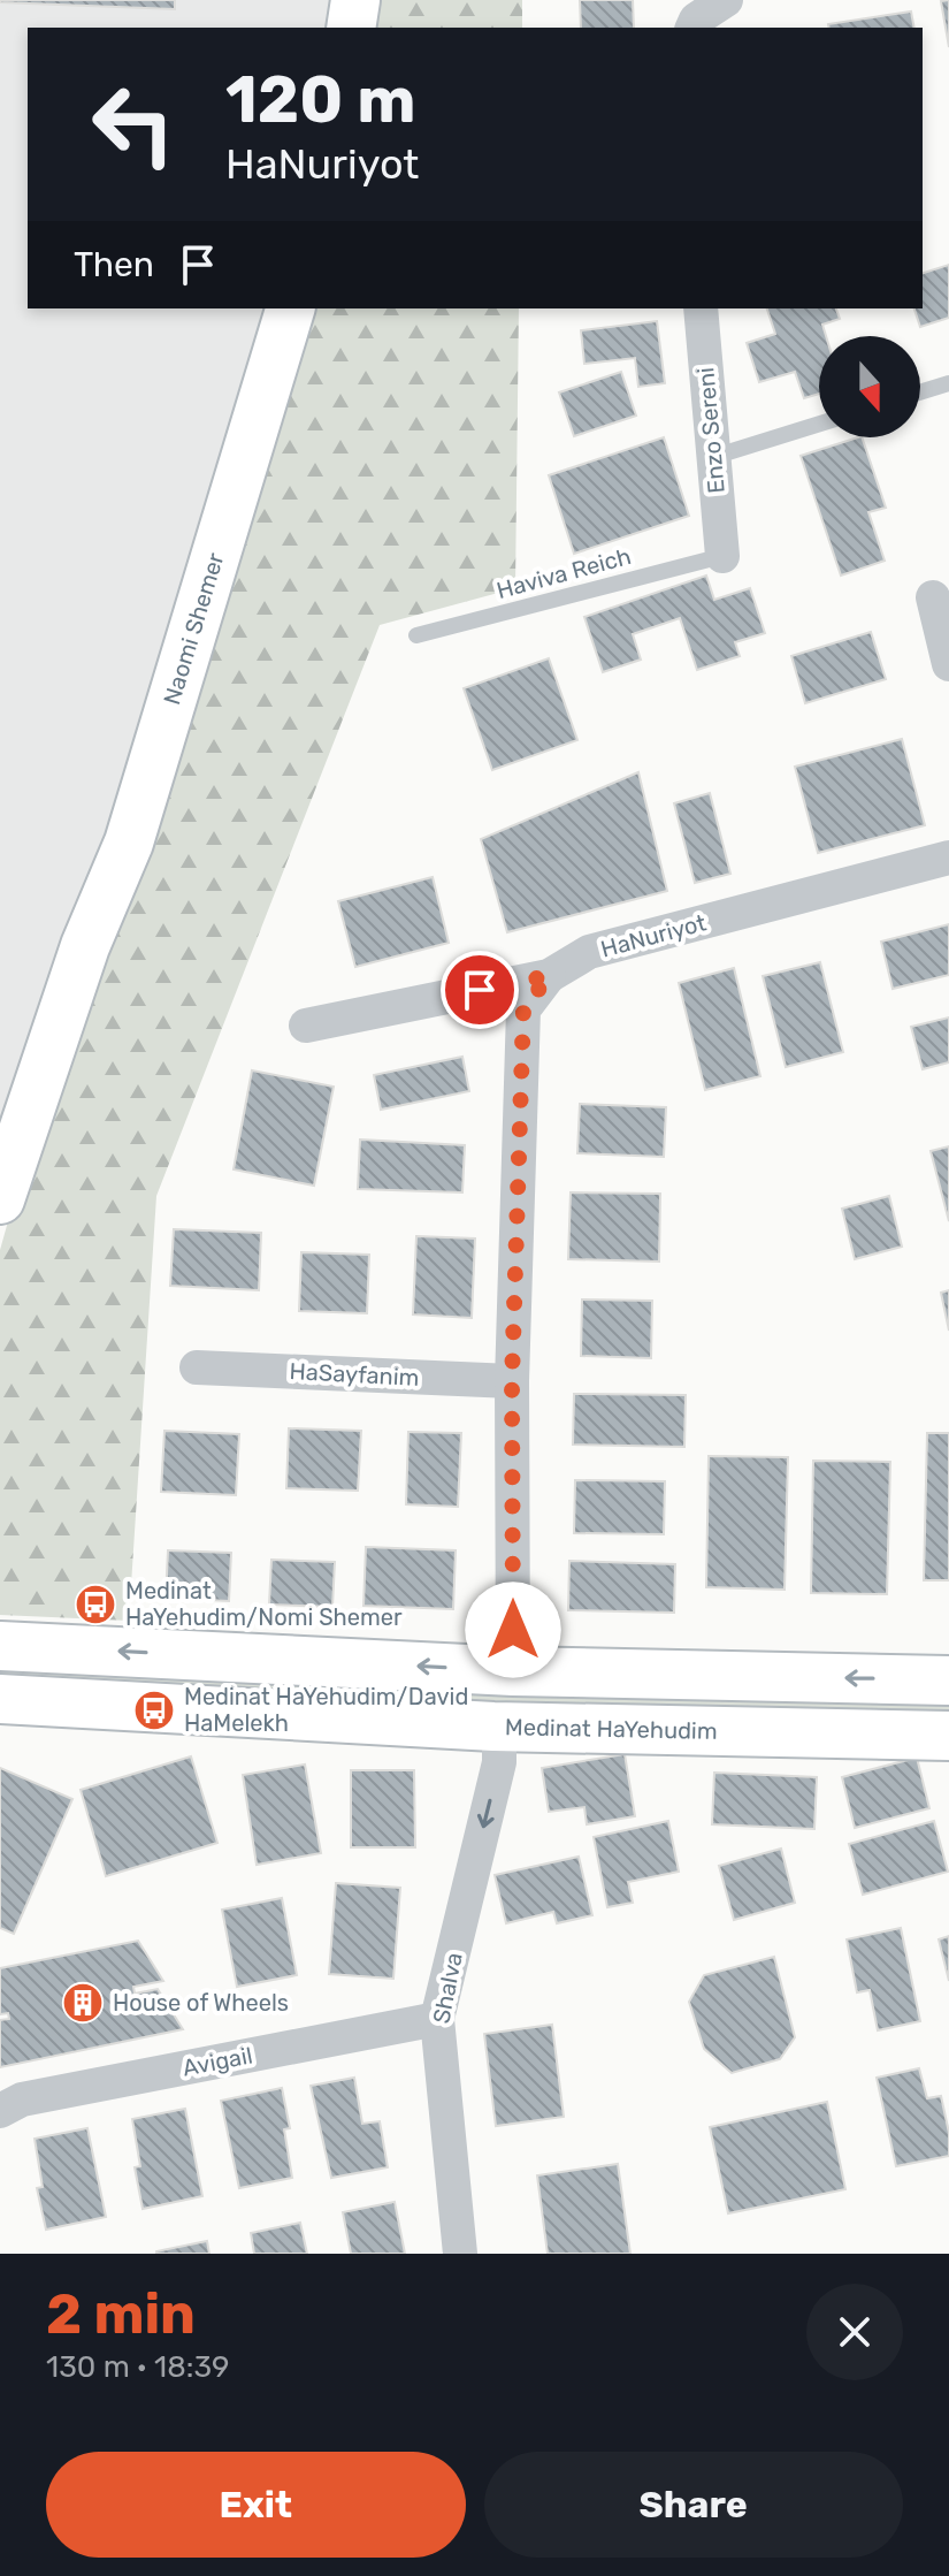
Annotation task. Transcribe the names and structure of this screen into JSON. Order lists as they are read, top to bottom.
{
  "streets": {
    "street": [
      "Enzo Sereni",
      "Naomi Shemer",
      "HaNuriyot",
      "HaSayfanim",
      "Medinat HaYehudim",
      "Shalva",
      "Avigail"
    ],
    "lane": ["Haviva Reich"]
  },
  "crossings": [
    ["Enzo Sereni", "Haviva Reich"],
    ["Medinat HaYehudim", "Shalva"],
    ["Shalva", "Avigail"]
  ],
  "one_way": ["Shalva"],
  "places": {
    "bus stop": ["Medinat HaYehudim/Nomi Shemer", "Medinat HaYehudim/David HaMelekh"],
    "building": ["House of Wheels"]
  },
  "north": "bottom",
  "page": {
    "turn": ["120 m", "HaNuriyot"],
    "then": "Then",
    "heading": ["2 min", "130 m · 18:39"],
    "buttons": ["Exit", "Share"]
  }
}
